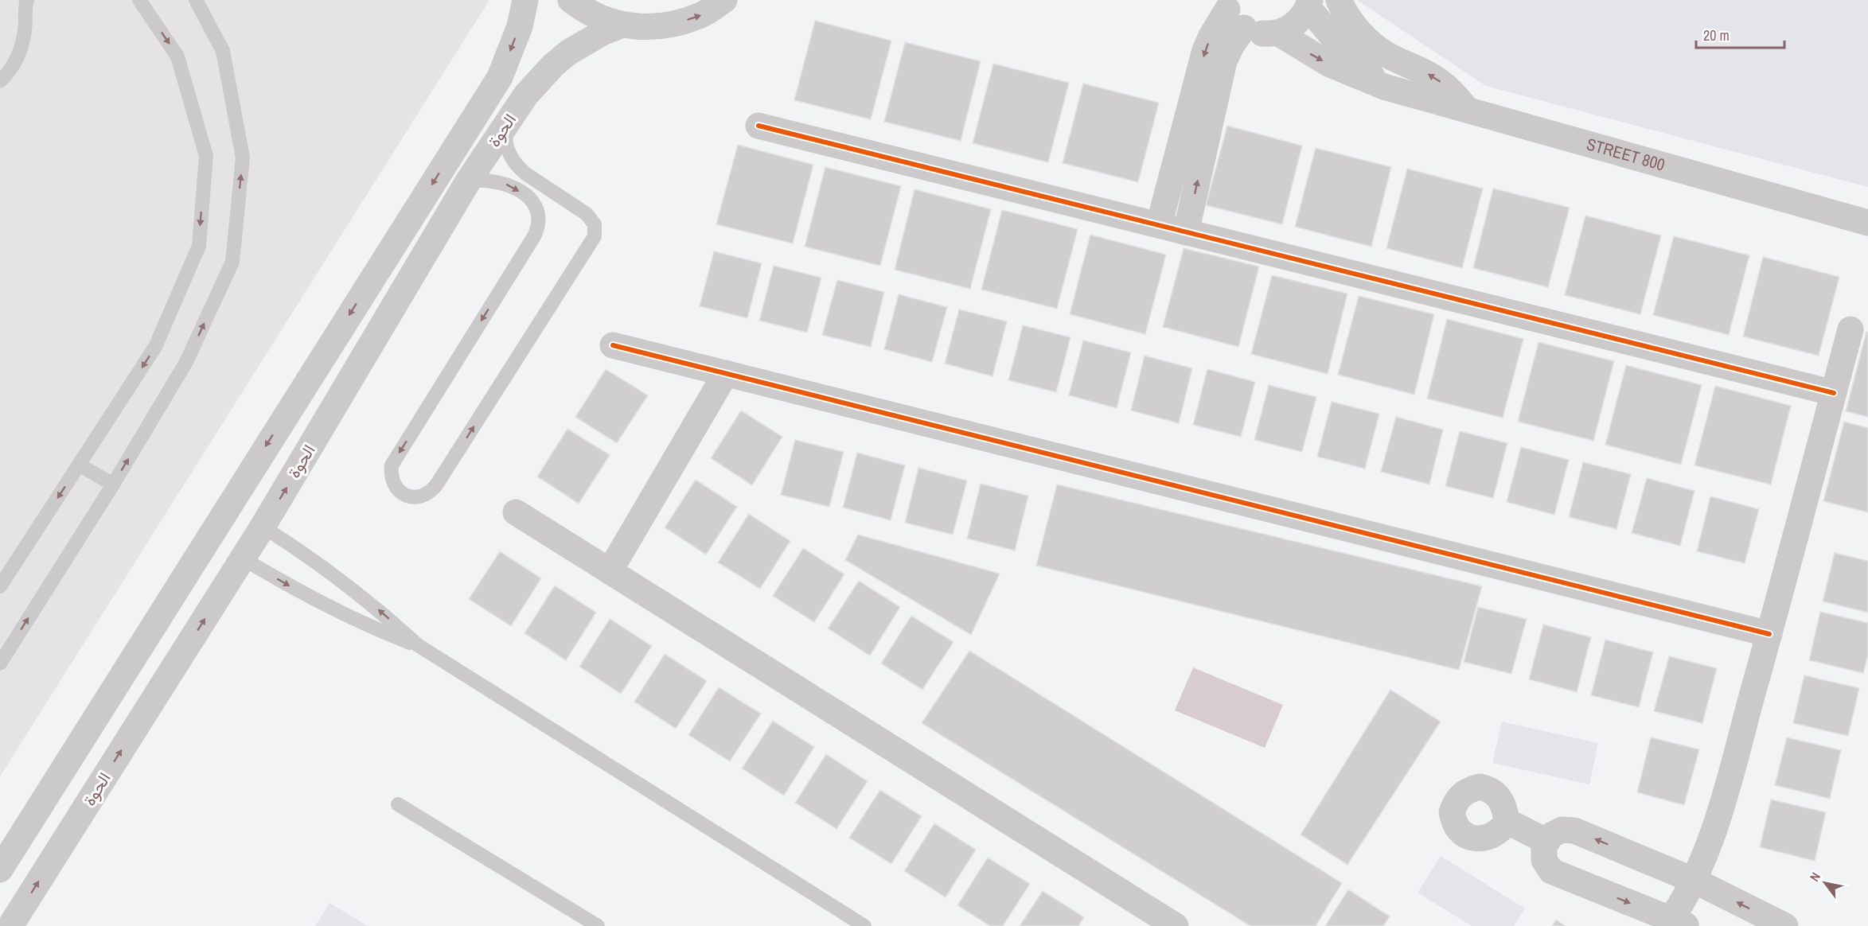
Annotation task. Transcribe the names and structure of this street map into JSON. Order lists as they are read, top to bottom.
{
  "streets": {
    "street": ["الحوة", "STREET 800"]
  },
  "scale_bar": "20 m",
  "north": "top left"
}
